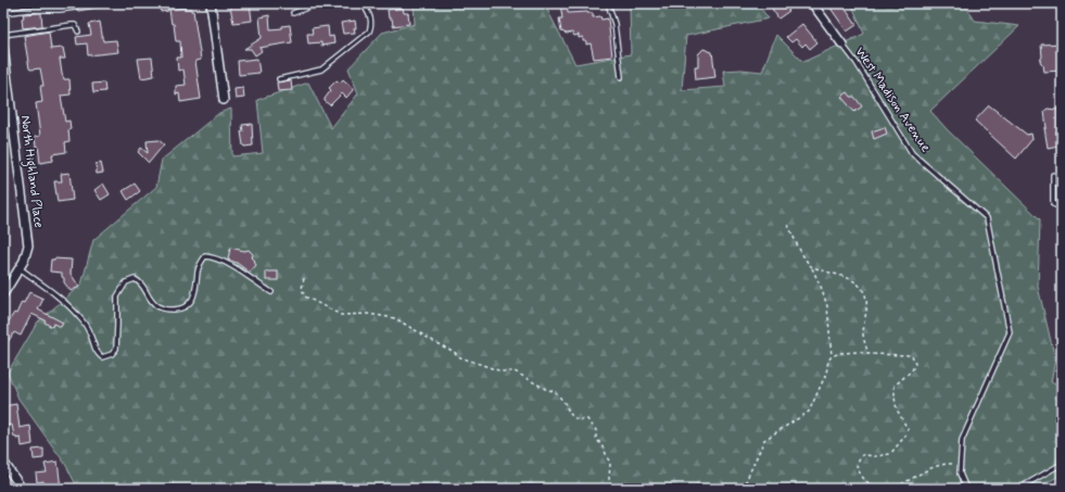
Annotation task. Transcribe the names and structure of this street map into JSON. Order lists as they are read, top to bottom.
{
  "streets": {
    "street": ["North Highland Place"],
    "lane": ["West Madison Avenue"]
  }
}
